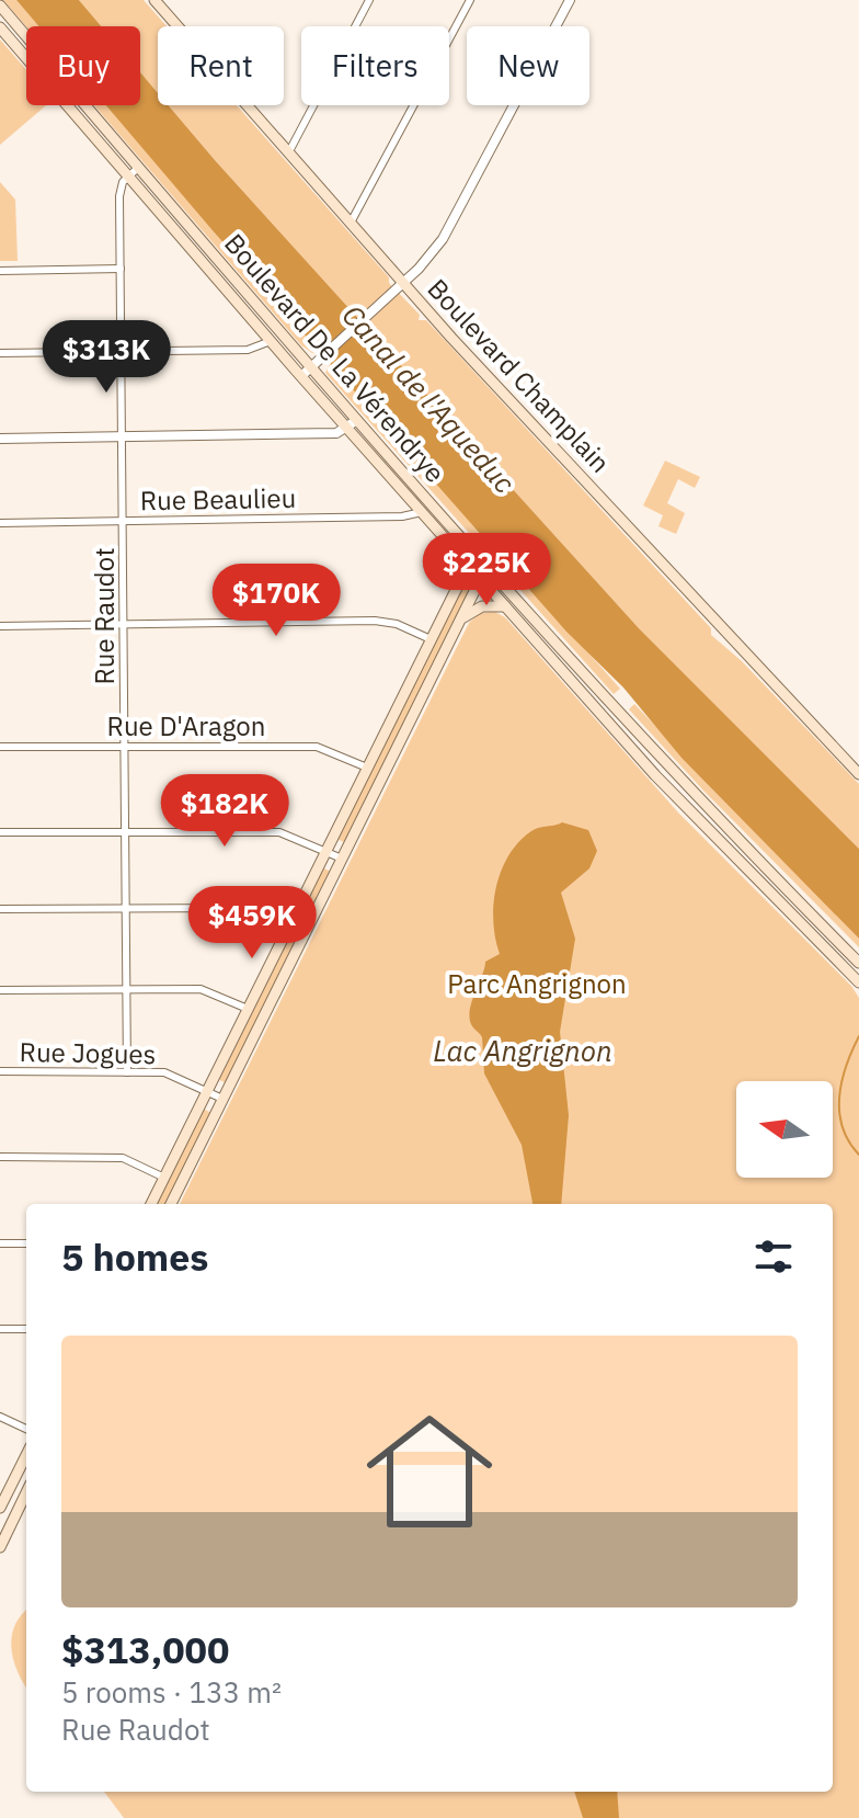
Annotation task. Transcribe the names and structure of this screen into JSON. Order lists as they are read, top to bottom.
{
  "streets": {
    "main road": ["Boulevard De La Vérendrye", "Boulevard Champlain"],
    "street": [
      "Rue Beaulieu",
      "Rue Raudot",
      "Rue D'Aragon",
      "Rue Jogues"
    ]
  },
  "crossings": [
    ["Boulevard De La Vérendrye", "Rue Beaulieu"],
    ["Boulevard De La Vérendrye", "Rue Raudot"],
    ["Rue Beaulieu", "Rue Raudot"],
    ["Rue Raudot", "Rue D'Aragon"],
    ["Rue Raudot", "Rue Jogues"]
  ],
  "water": ["Canal de l'Aqueduc", "Lac Angrignon"],
  "parks": ["Parc Angrignon"],
  "north": "left",
  "page": {
    "chip": [
      "Buy",
      "Rent",
      "Filters",
      "New"
    ],
    "price": [
      "$313K",
      "$225K",
      "$170K",
      "$182K",
      "$459K"
    ],
    "heading": "5 homes",
    "list": [
      {
        "name": "$313,000",
        "note": "5 rooms · 133 m² · Rue Raudot"
      }
    ]
  }
}
